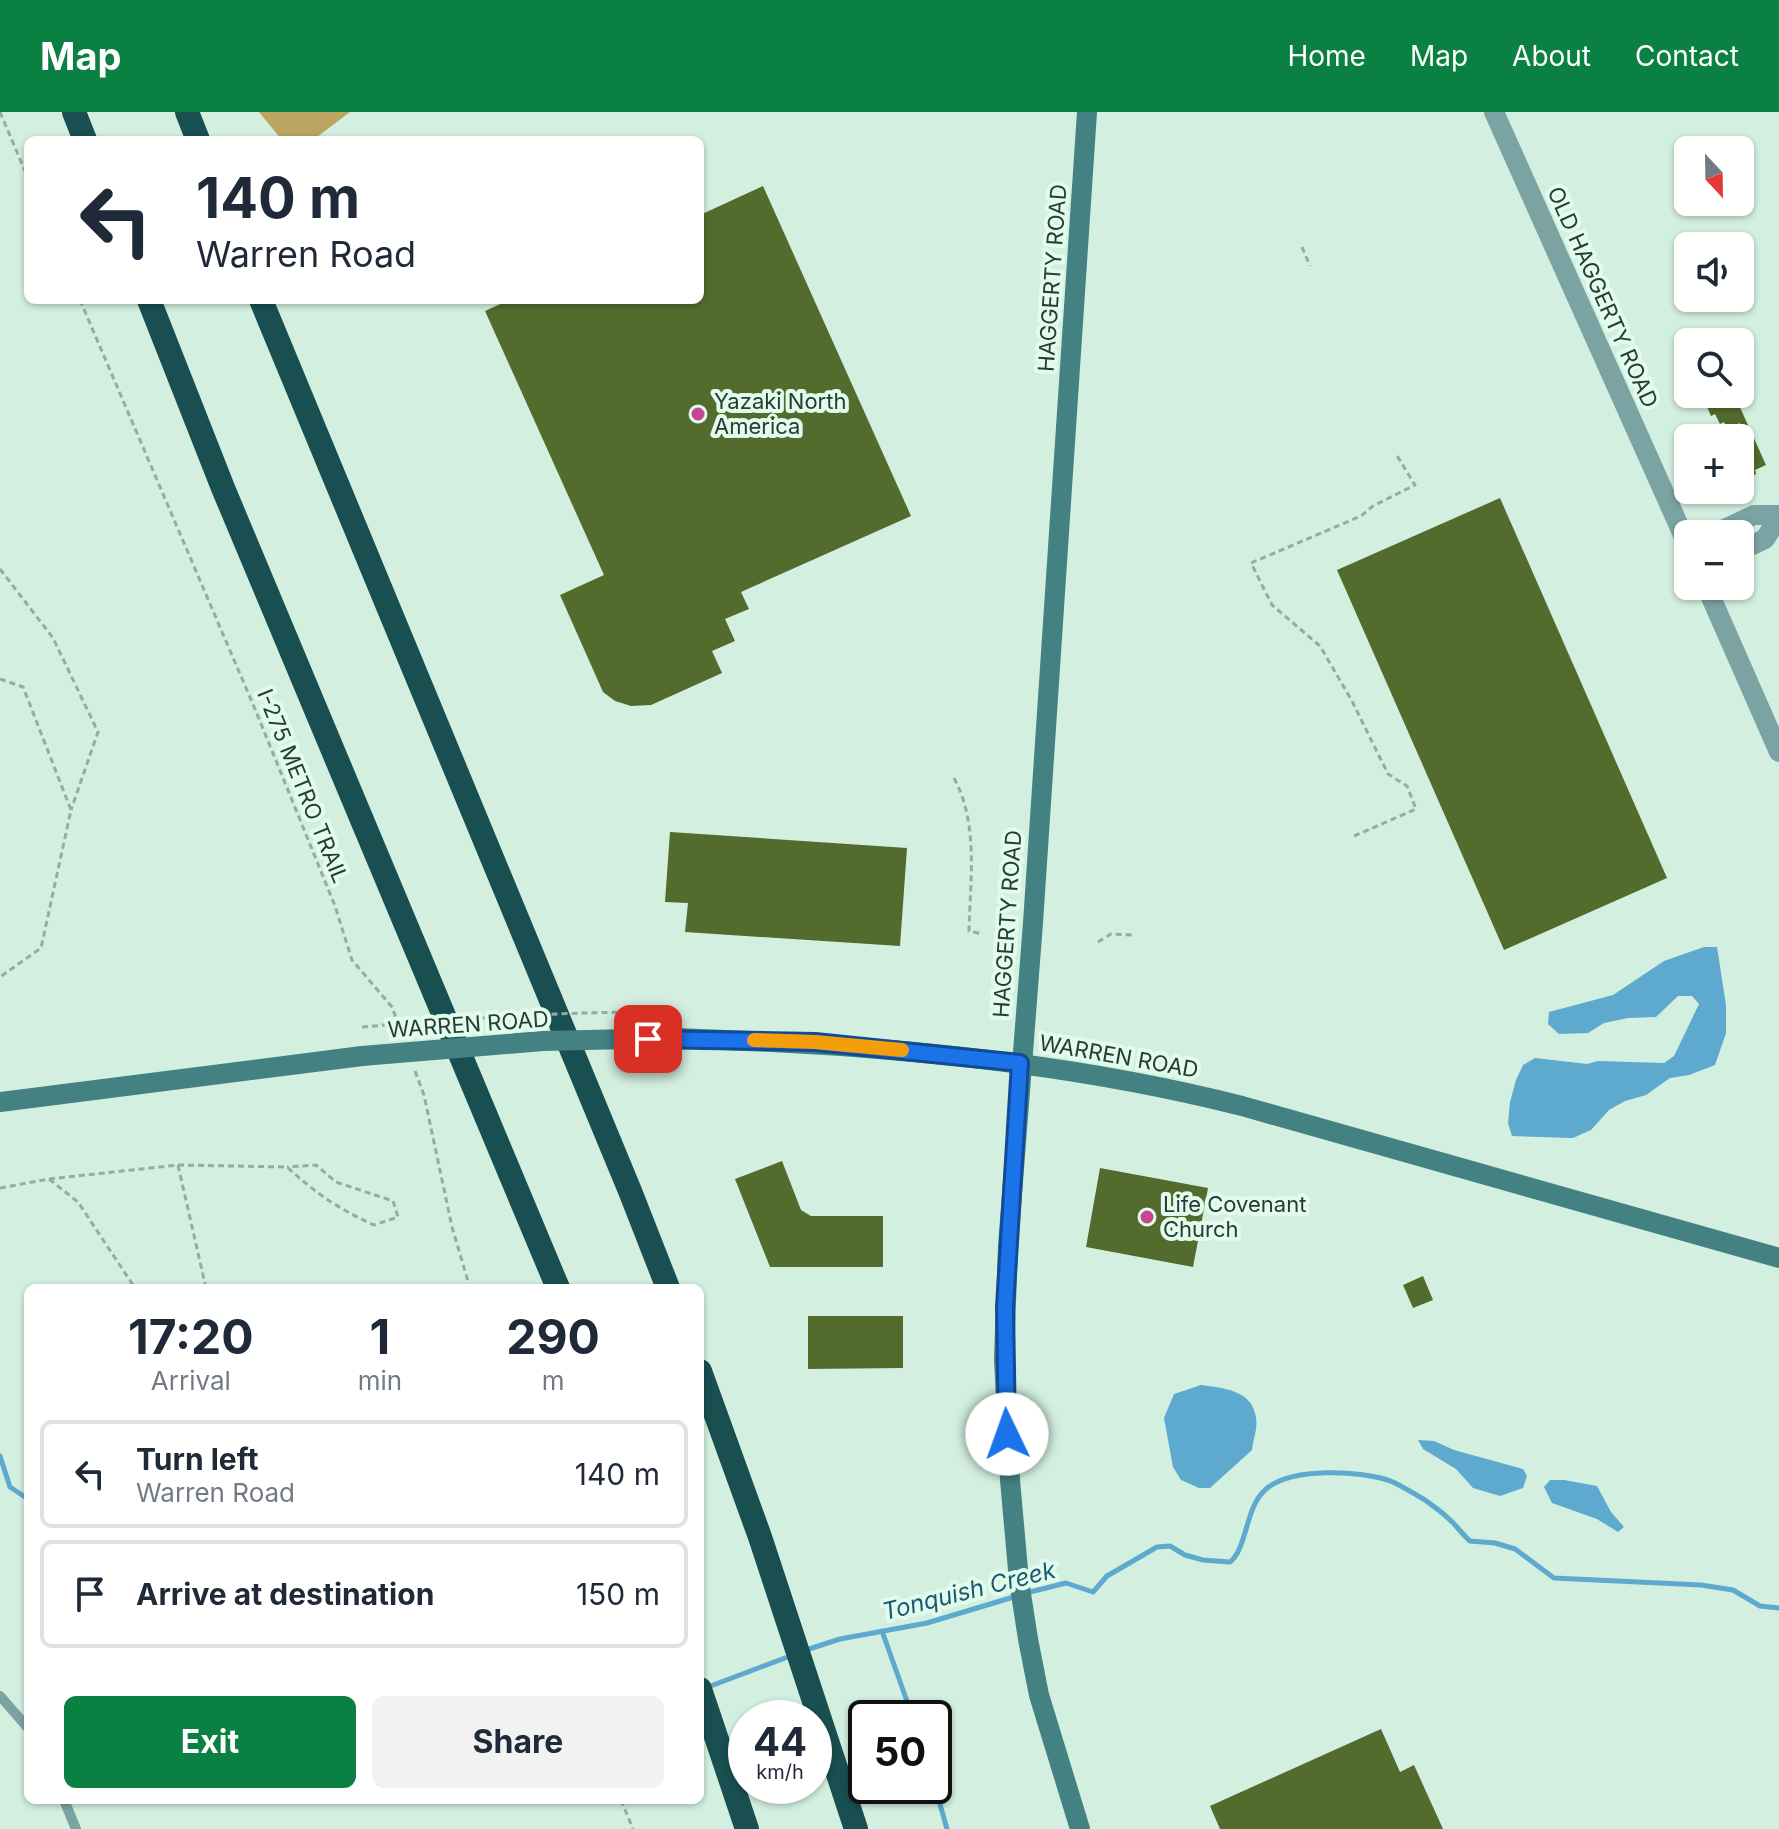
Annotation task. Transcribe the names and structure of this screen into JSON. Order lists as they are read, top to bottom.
{
  "streets": {
    "main road": ["HAGGERTY ROAD", "WARREN ROAD"],
    "street": ["OLD HAGGERTY ROAD"],
    "path": ["I-275 METRO TRAIL"]
  },
  "crossings": [
    ["HAGGERTY ROAD", "WARREN ROAD"]
  ],
  "water": ["Tonquish Creek"],
  "places": ["Yazaki North America", "Life Covenant Church"],
  "north": "bottom",
  "page": {
    "header": "Map",
    "nav": [
      "Home",
      "Map",
      "About",
      "Contact"
    ],
    "map_buttons": ["+", "−"],
    "turn": ["140 m", "Warren Road"],
    "eta": [
      "17:20",
      "Arrival",
      "1",
      "min",
      "290",
      "m"
    ],
    "list": [
      {
        "name": "Turn left",
        "note": "Warren Road",
        "value": "140 m"
      },
      {
        "name": "Arrive at destination",
        "value": "150 m"
      }
    ],
    "buttons": ["Exit", "Share"],
    "speed": "44 km/h",
    "limit": "50"
  }
}
